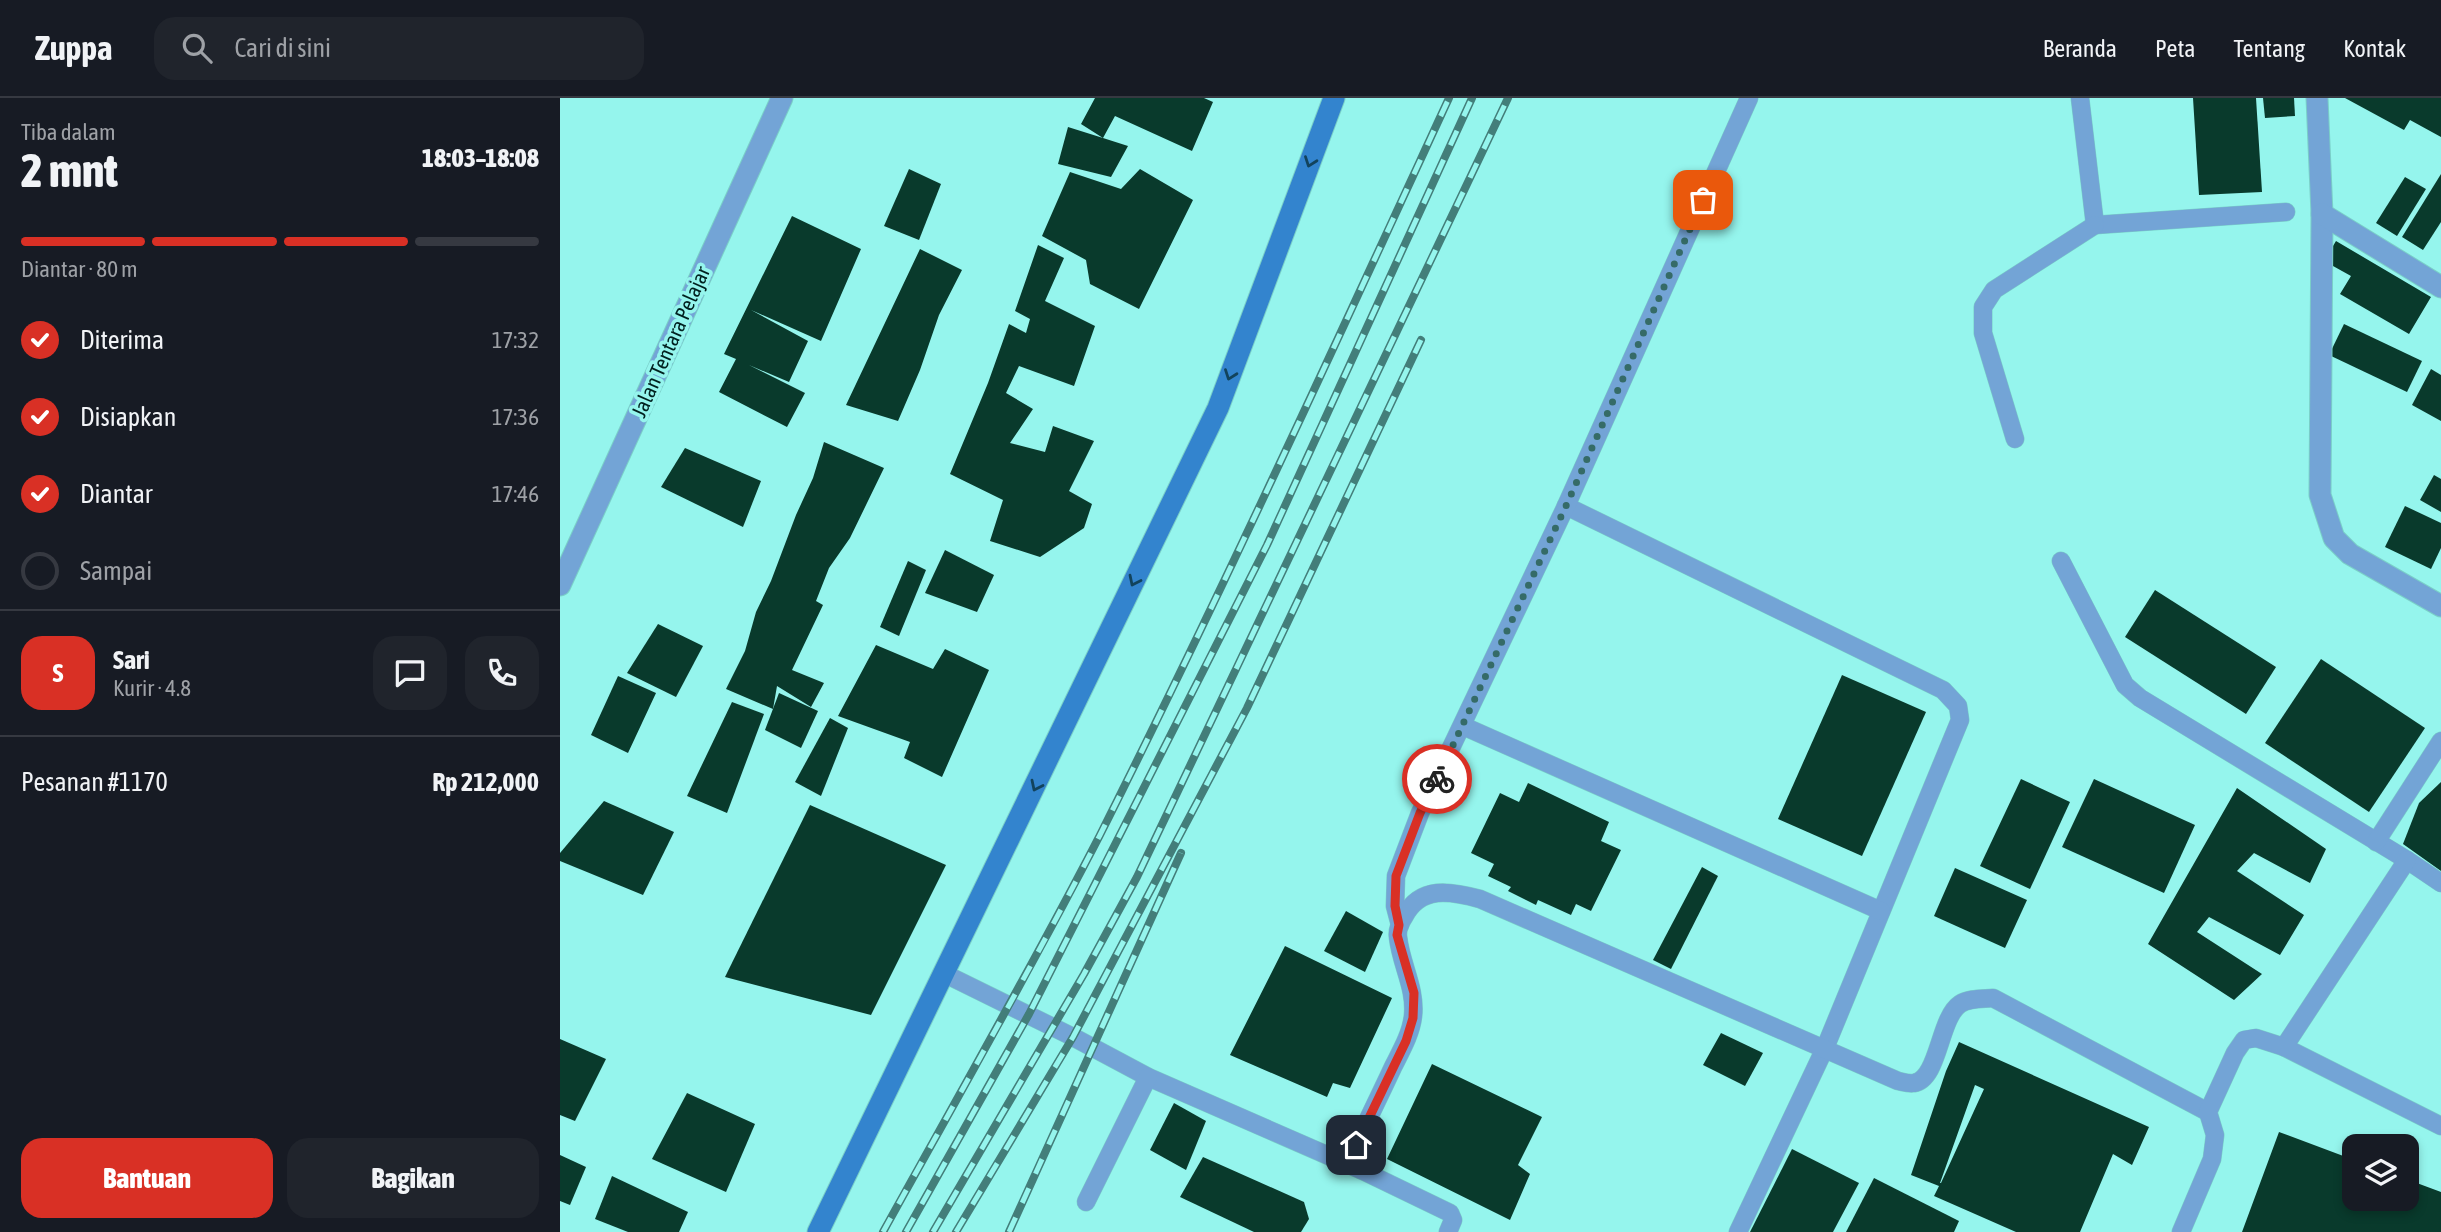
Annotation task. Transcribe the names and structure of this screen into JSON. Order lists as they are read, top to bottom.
{
  "streets": {
    "street": ["Jalan Tentara Pelajar"]
  },
  "page": {
    "header": "Zuppa",
    "search": "Cari di sini",
    "nav": [
      "Beranda",
      "Peta",
      "Tentang",
      "Kontak"
    ],
    "heading": ["2 mnt", "Tiba dalam", "18:03–18:08"],
    "panel": [
      "Sari",
      "Kurir · 4.8",
      "Pesanan #1170",
      "Rp 212,000"
    ],
    "bar": "Diantar · 80 m",
    "list": [
      ["Diterima", "17:32"],
      ["Disiapkan", "17:36"],
      ["Diantar", "17:46"],
      "Sampai"
    ],
    "round": "S",
    "buttons": ["Bantuan", "Bagikan"]
  }
}
